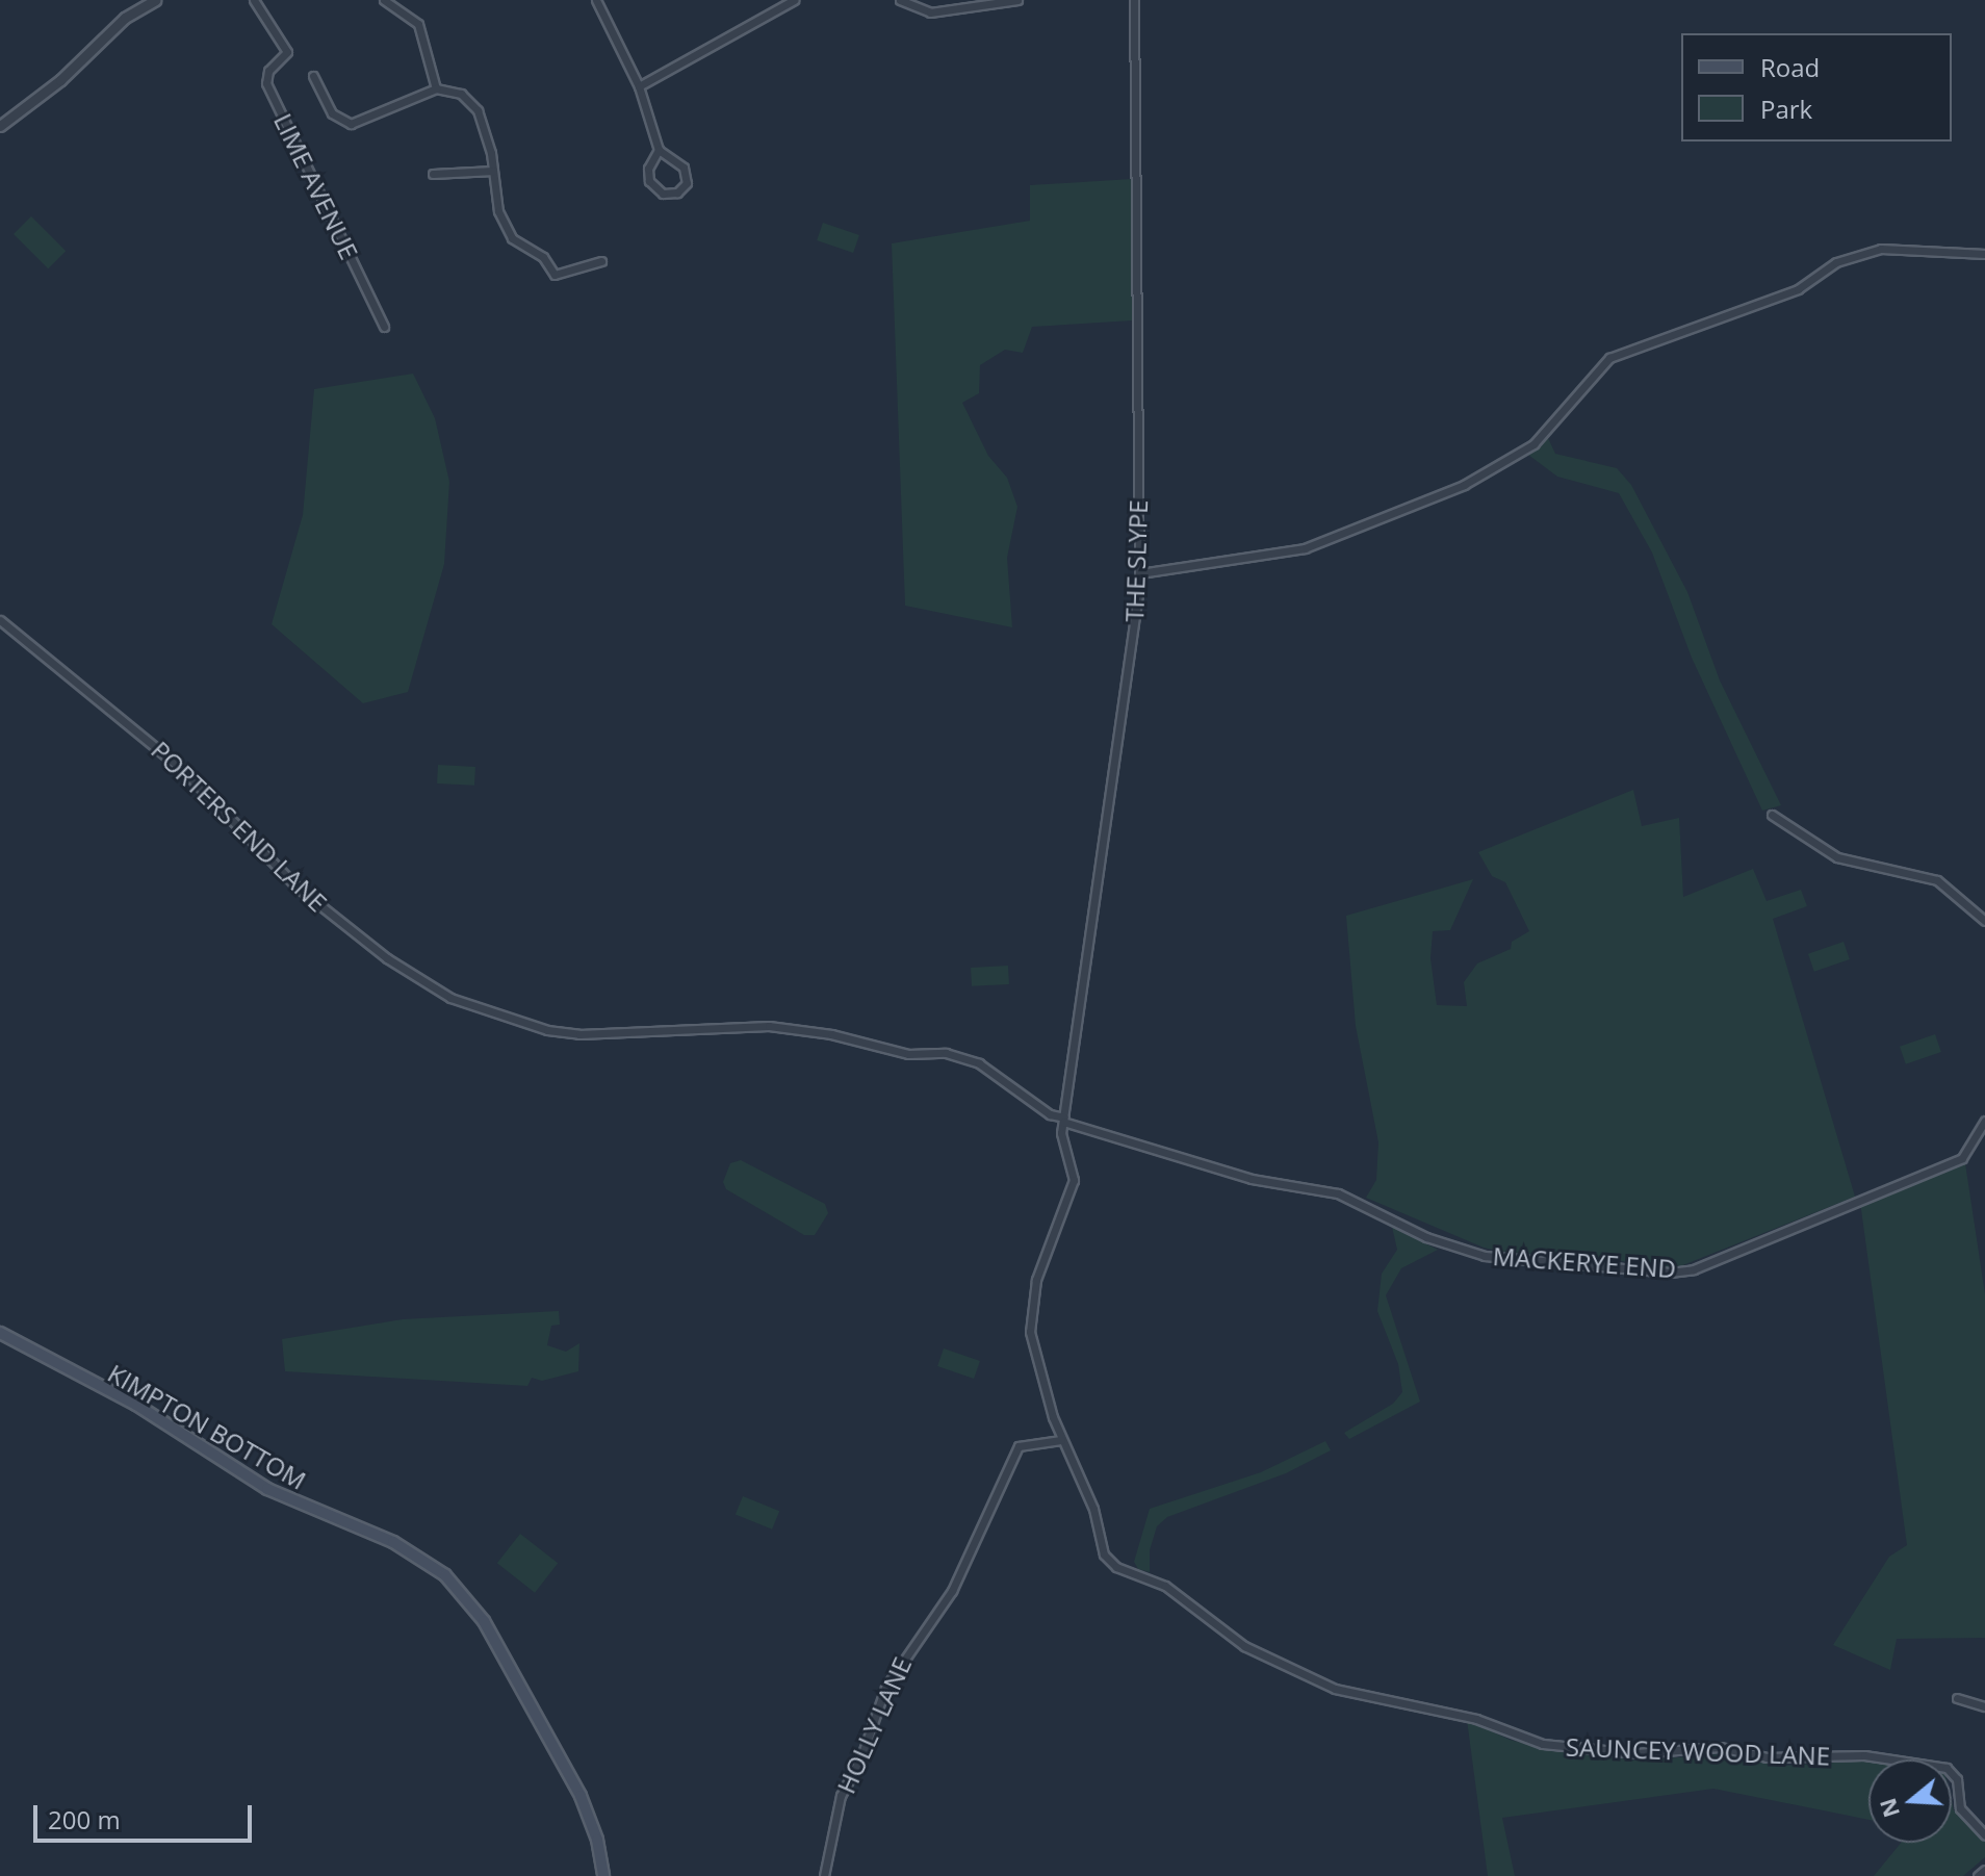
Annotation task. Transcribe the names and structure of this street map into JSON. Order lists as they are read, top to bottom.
{
  "streets": {
    "main road": ["KIMPTON BOTTOM"],
    "street": [
      "LIME AVENUE",
      "THE SLYPE",
      "PORTERS END LANE",
      "MACKERYE END",
      "HOLLY LANE",
      "SAUNCEY WOOD LANE"
    ]
  },
  "crossings": [
    ["THE SLYPE", "PORTERS END LANE"],
    ["THE SLYPE", "MACKERYE END"],
    ["THE SLYPE", "SAUNCEY WOOD LANE"],
    ["PORTERS END LANE", "MACKERYE END"],
    ["PORTERS END LANE", "SAUNCEY WOOD LANE"],
    ["MACKERYE END", "SAUNCEY WOOD LANE"],
    ["HOLLY LANE", "SAUNCEY WOOD LANE"]
  ],
  "legend": ["Road", "Park"],
  "scale_bar": "200 m",
  "north": "left"
}
